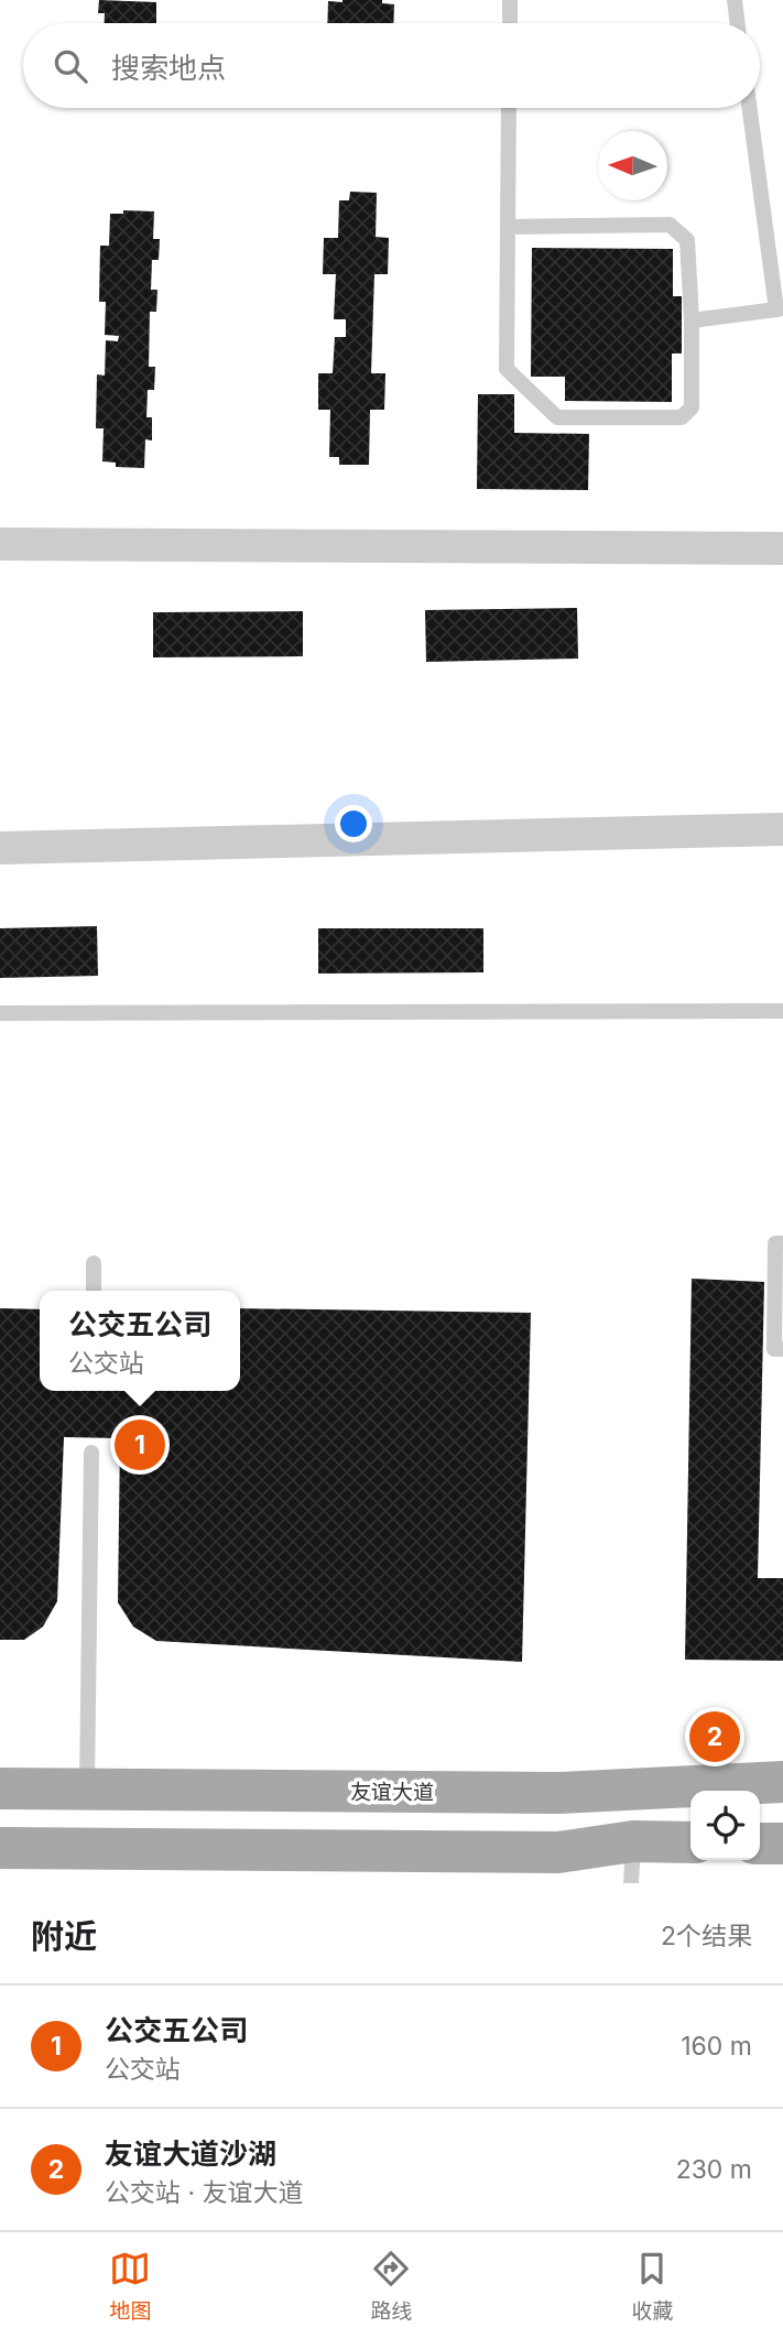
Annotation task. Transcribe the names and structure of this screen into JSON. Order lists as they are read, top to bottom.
{
  "streets": {
    "main road": ["友谊大道"]
  },
  "north": "left",
  "page": {
    "search": "搜索地点",
    "popup": ["公交五公司", "公交站"],
    "pins": ["1", "2"],
    "heading": ["附近", "2个结果"],
    "list": [
      {
        "mark": "1",
        "name": "公交五公司",
        "note": "公交站",
        "value": "160 m"
      },
      {
        "mark": "2",
        "name": "友谊大道沙湖",
        "note": "公交站 · 友谊大道",
        "value": "230 m"
      }
    ],
    "nav": ["地图", "路线", "收藏"]
  }
}
